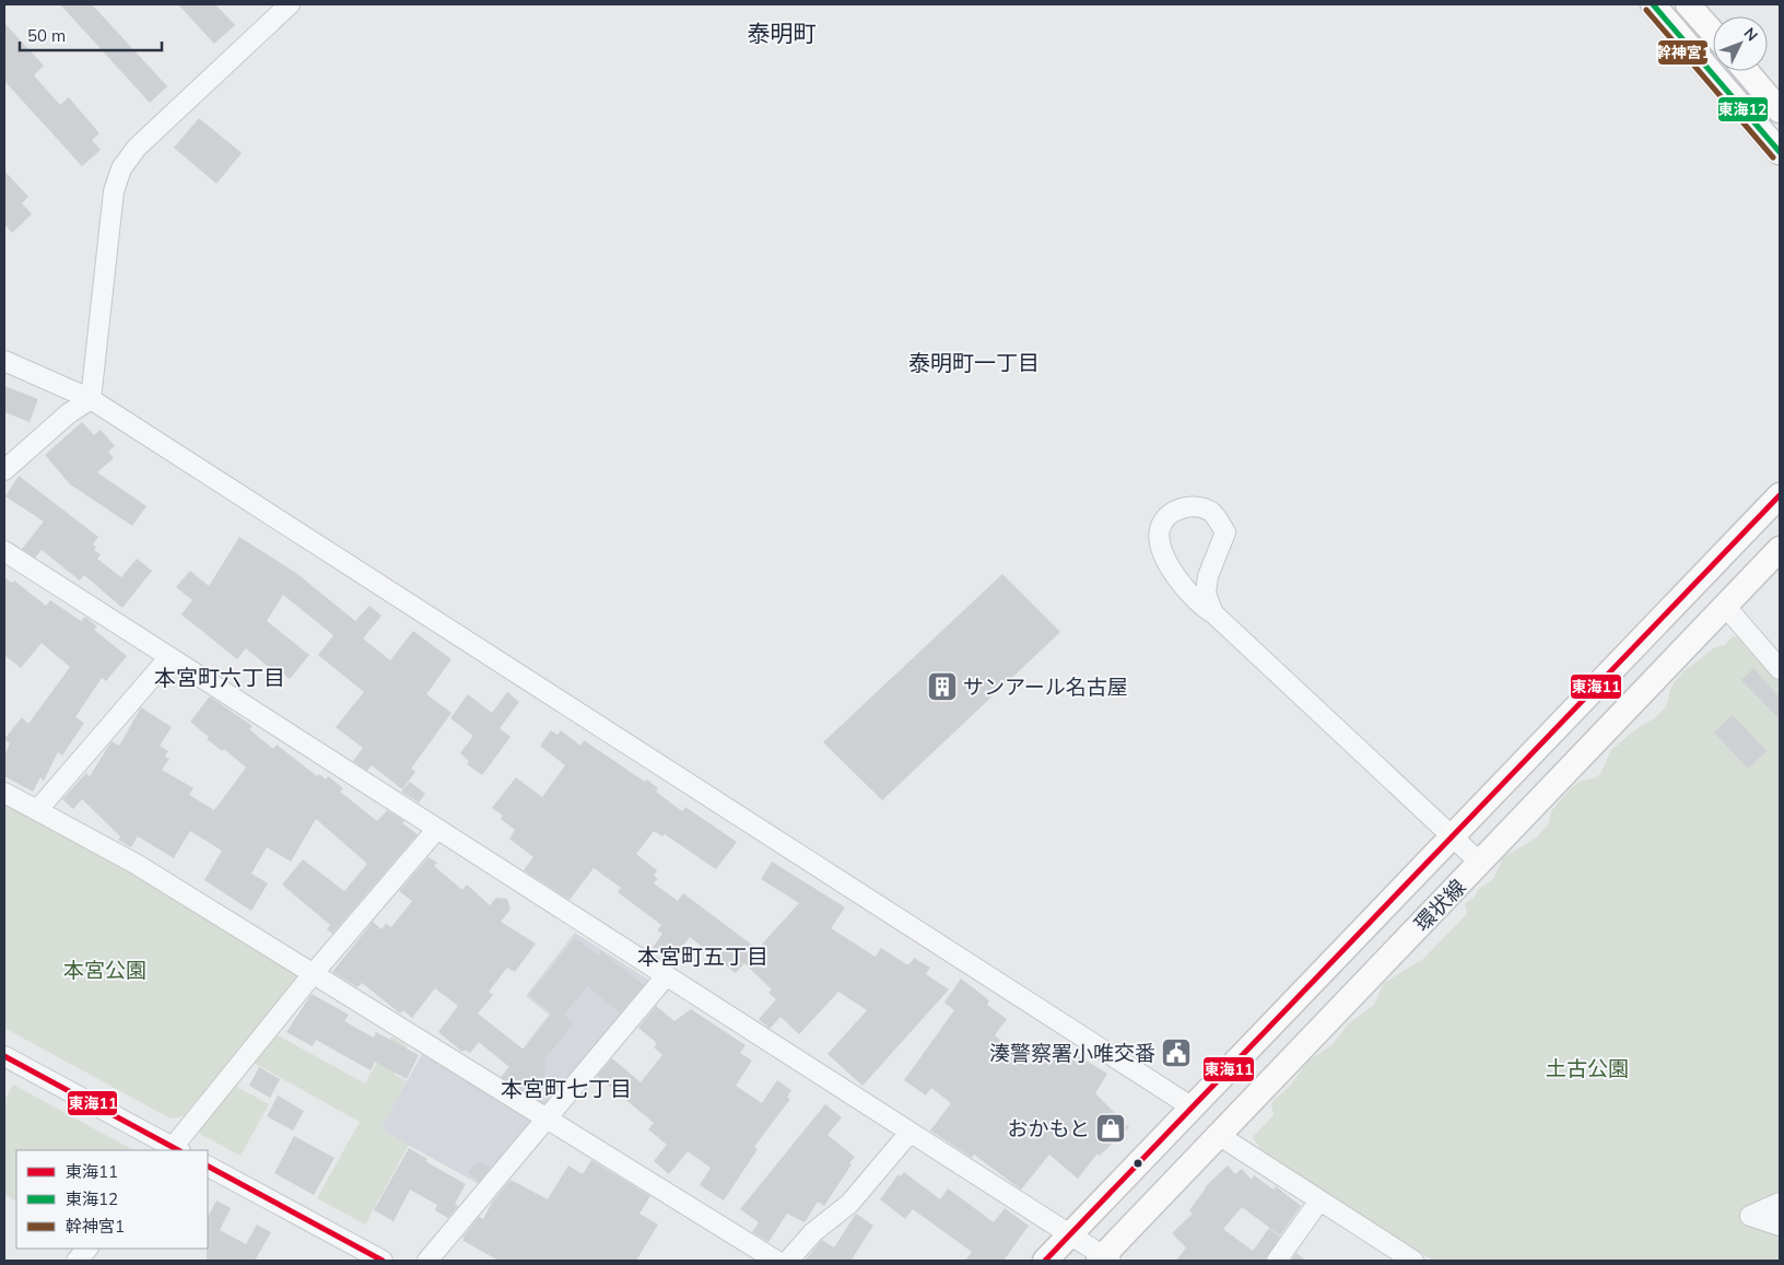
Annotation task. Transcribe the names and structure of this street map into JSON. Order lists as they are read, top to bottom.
{
  "streets": {
    "main road": ["環状線"]
  },
  "districts": [
    "泰明町",
    "泰明町一丁目",
    "本宮町六丁目",
    "本宮町五丁目",
    "本宮町七丁目"
  ],
  "parks": ["本宮公園", "土古公園"],
  "places": {
    "building": ["サンアール名古屋"],
    "public building": ["湊警察署小唯交番"],
    "shop": ["おかもと"]
  },
  "lines": ["transit line 東海12", "transit line 幹神宮1", "transit line 東海11"],
  "legend": ["東海11", "東海12", "幹神宮1"],
  "scale_bar": "50 m",
  "north": "top right"
}
